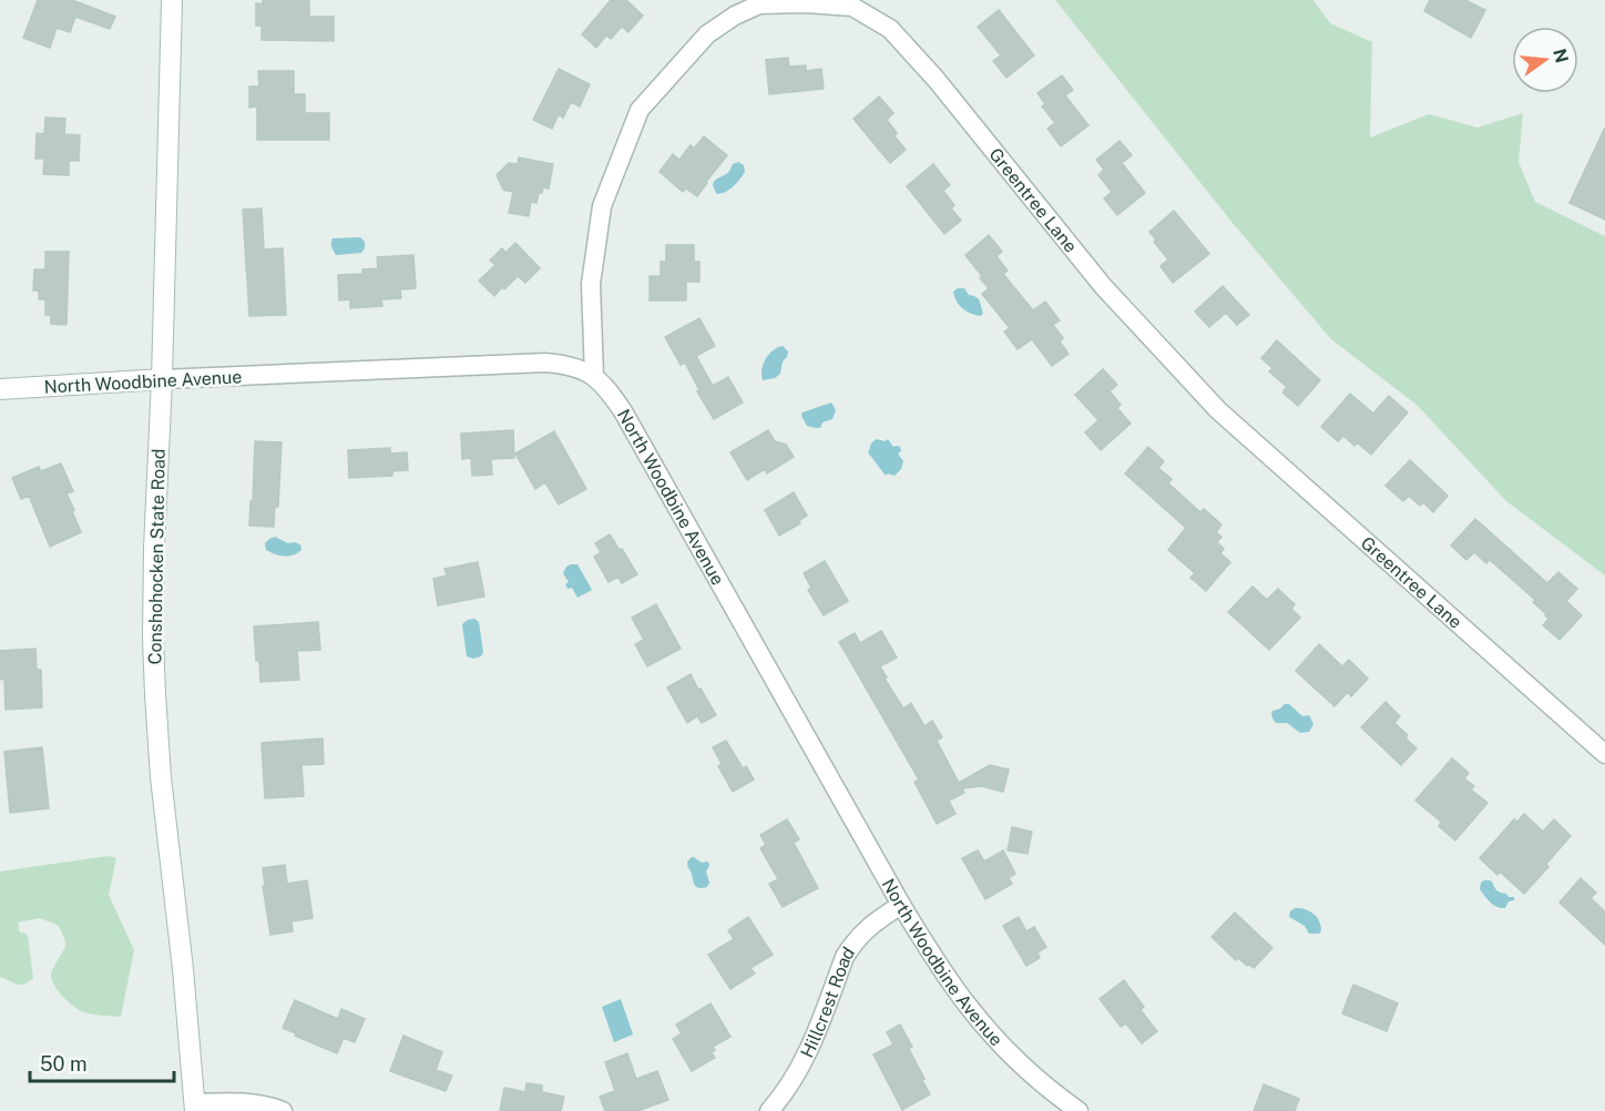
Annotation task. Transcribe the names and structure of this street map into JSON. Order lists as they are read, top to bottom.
{
  "streets": {
    "main road": ["North Woodbine Avenue", "Conshohocken State Road"],
    "street": ["Greentree Lane", "Hillcrest Road"]
  },
  "crossings": [
    ["Greentree Lane", "North Woodbine Avenue"],
    ["North Woodbine Avenue", "Conshohocken State Road"],
    ["North Woodbine Avenue", "Hillcrest Road"]
  ],
  "scale_bar": "50 m",
  "north": "right"
}
